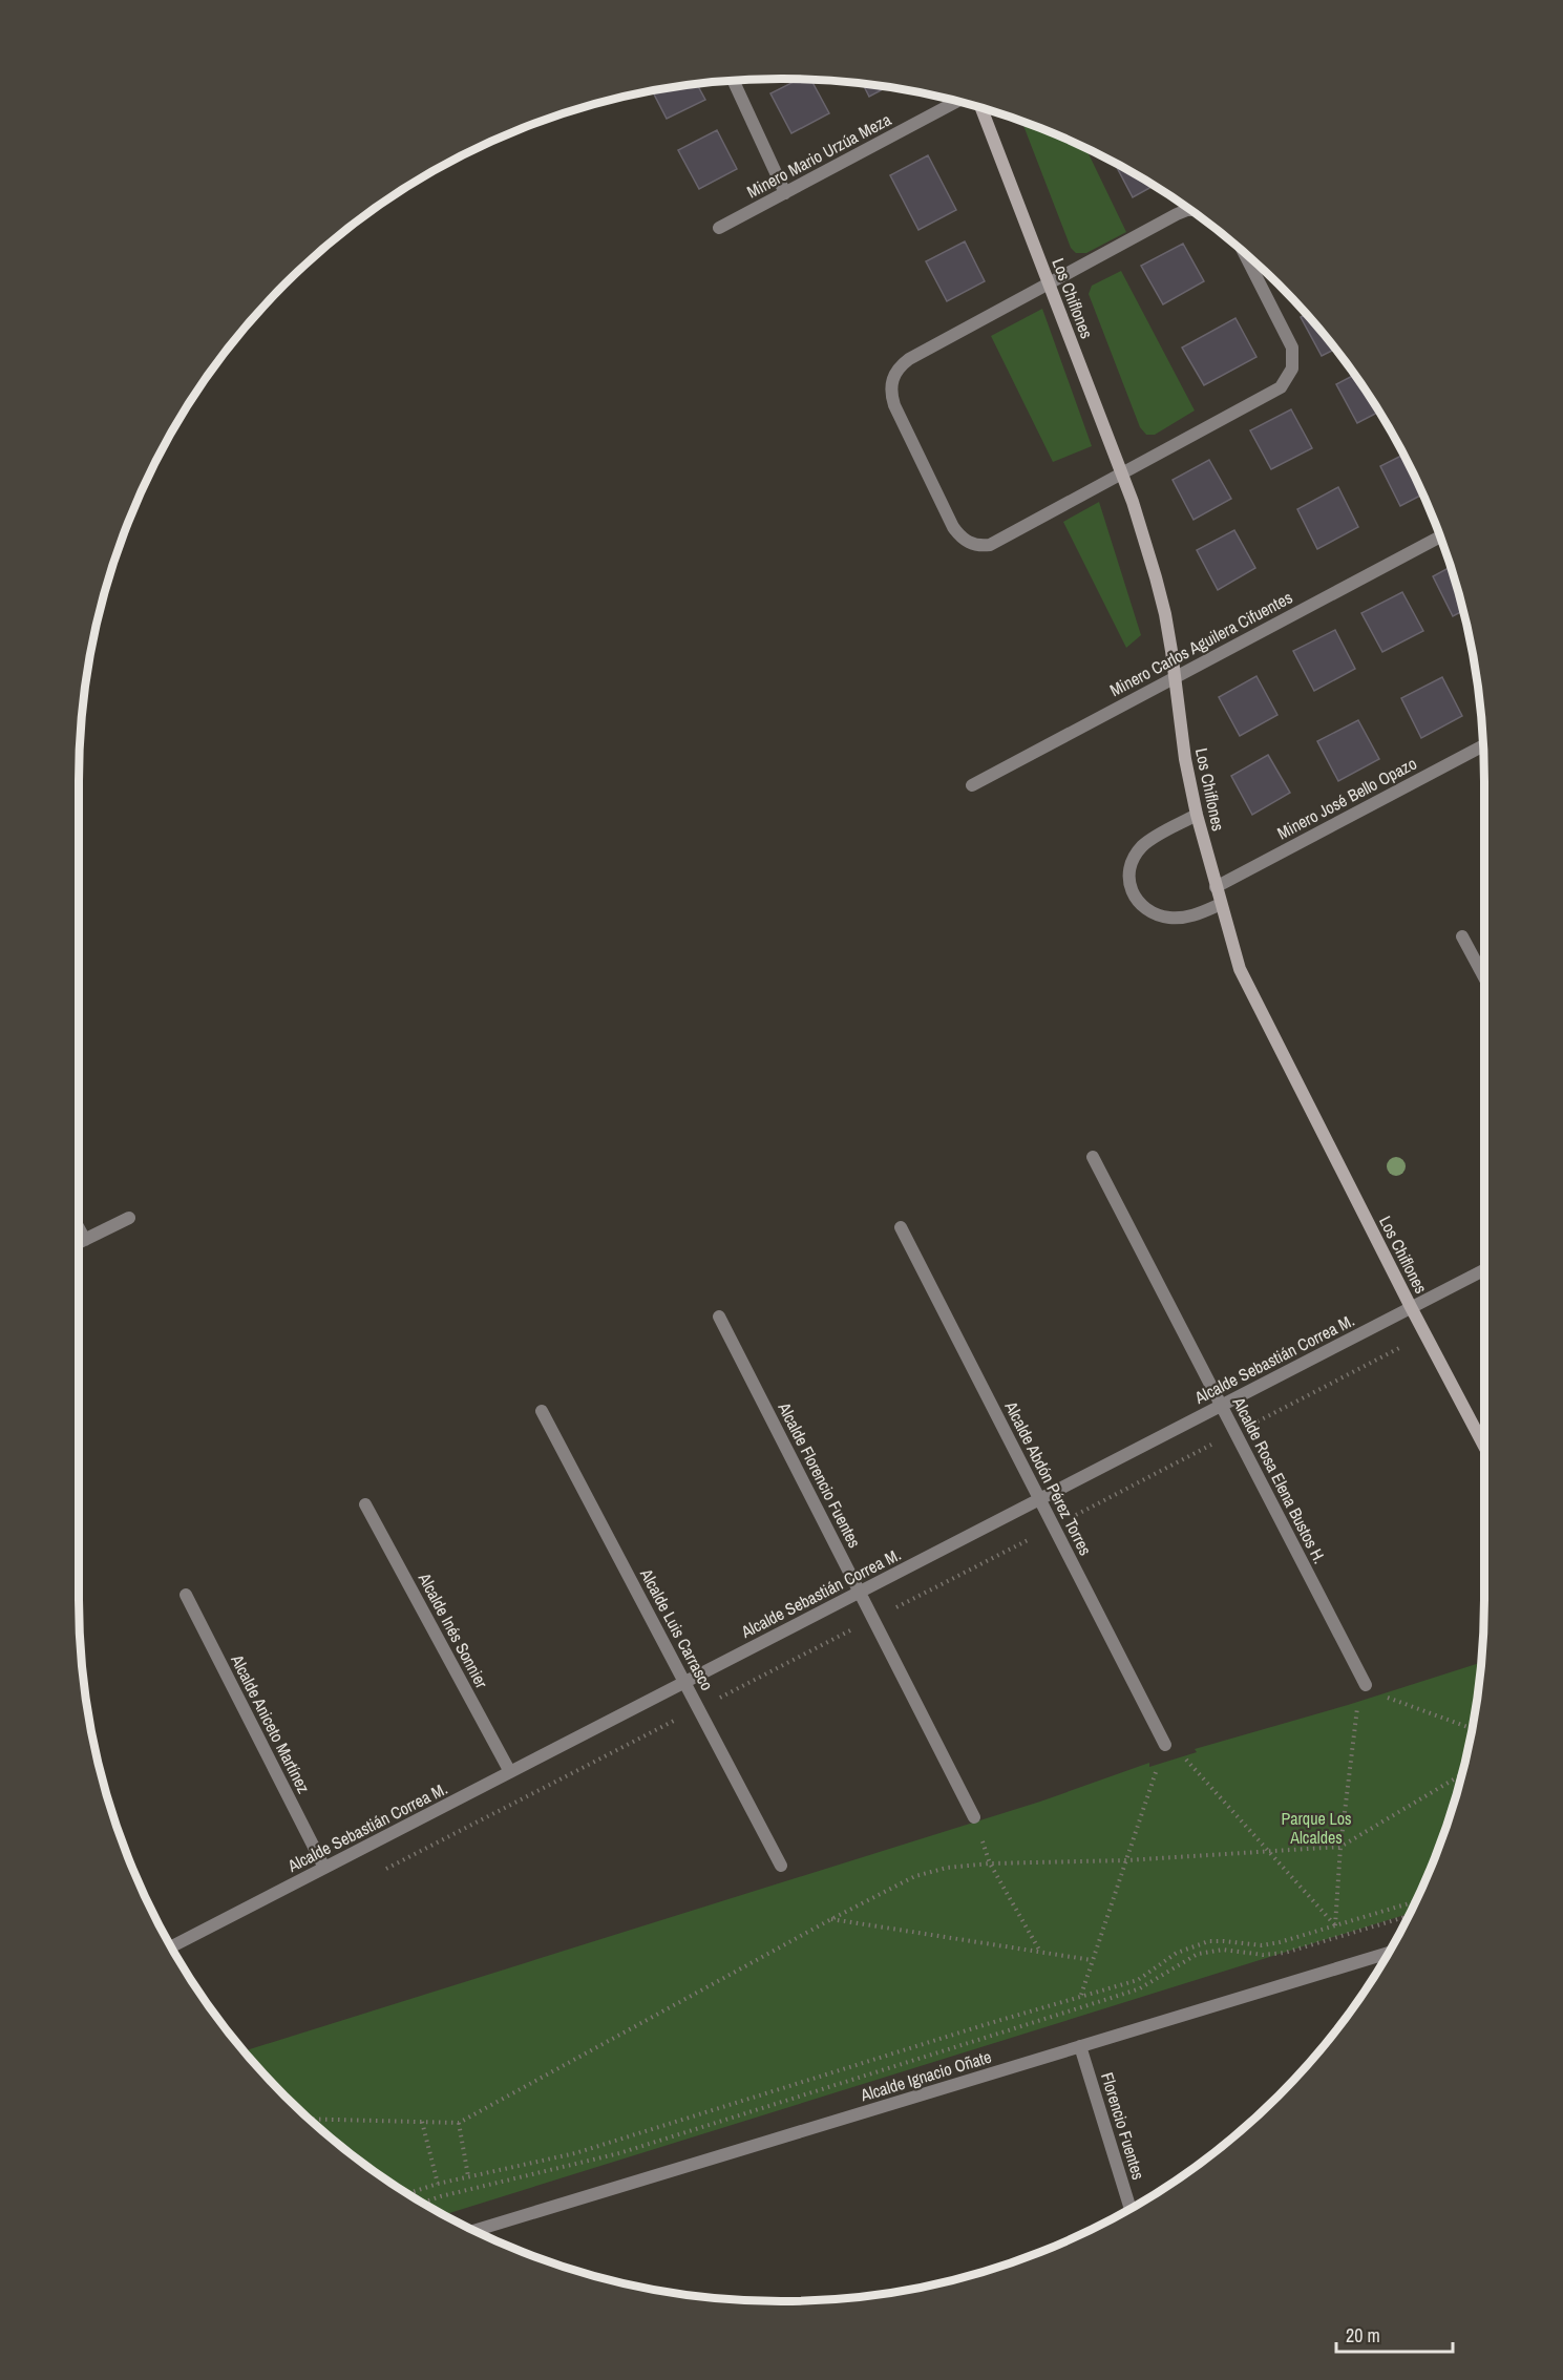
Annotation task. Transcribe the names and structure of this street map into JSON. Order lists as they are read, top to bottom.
{
  "streets": {
    "street": [
      "Minero Mario Urzúa Meza",
      "Los Chiflones",
      "Minero Carlos Aguilera Cifuentes",
      "Minero José Bello Opazo",
      "Alcalde Sebastián Correa M.",
      "Alcalde Florencio Fuentes",
      "Alcalde Abdón Pérez Torres",
      "Alcalde Rosa Elena Bustos H.",
      "Alcalde Luis Carrasco",
      "Alcalde Inés Sonnier",
      "Alcalde Aniceto Martínez",
      "Alcalde Ignacio Oñate",
      "Florencio Fuentes"
    ]
  },
  "crossings": [
    ["Los Chiflones", "Minero Carlos Aguilera Cifuentes"],
    ["Los Chiflones", "Minero José Bello Opazo"],
    ["Los Chiflones", "Alcalde Sebastián Correa M."],
    ["Alcalde Sebastián Correa M.", "Alcalde Florencio Fuentes"],
    ["Alcalde Sebastián Correa M.", "Alcalde Abdón Pérez Torres"],
    ["Alcalde Sebastián Correa M.", "Alcalde Rosa Elena Bustos H."],
    ["Alcalde Sebastián Correa M.", "Alcalde Luis Carrasco"],
    ["Alcalde Sebastián Correa M.", "Alcalde Inés Sonnier"],
    ["Alcalde Sebastián Correa M.", "Alcalde Aniceto Martínez"],
    ["Alcalde Ignacio Oñate", "Florencio Fuentes"]
  ],
  "parks": ["Parque Los Alcaldes"],
  "scale_bar": "20 m"
}
